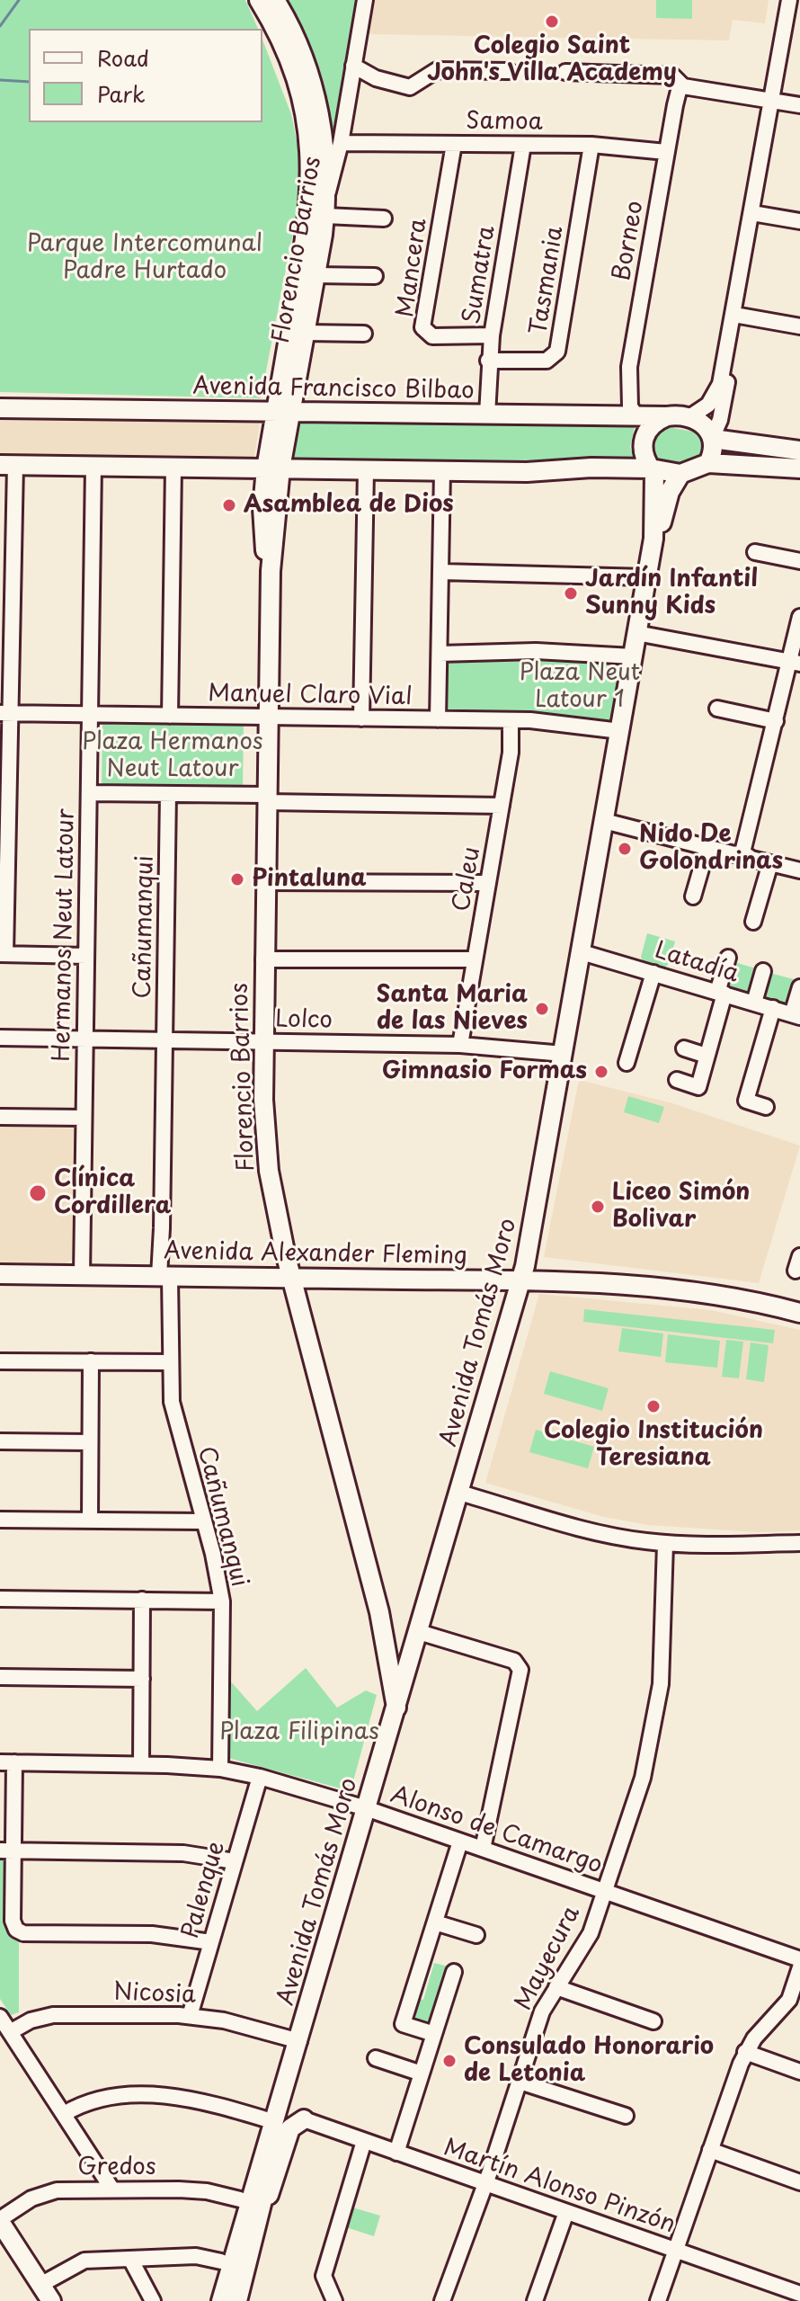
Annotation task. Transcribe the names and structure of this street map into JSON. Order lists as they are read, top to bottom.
{
  "streets": {
    "main road": [
      "Florencio Barrios",
      "Avenida Francisco Bilbao",
      "Avenida Alexander Fleming",
      "Avenida Tomás Moro"
    ],
    "street": [
      "Samoa",
      "Borneo",
      "Mancera",
      "Sumatra",
      "Tasmania",
      "Manuel Claro Vial",
      "Caleu",
      "Cañumanqui",
      "Hermanos Neut Latour",
      "Latadía",
      "Lolco",
      "Alonso de Camargo",
      "Palenque",
      "Mayecura",
      "Nicosia",
      "Gredos",
      "Martín Alonso Pinzón"
    ]
  },
  "crossings": [
    ["Samoa", "Borneo"],
    ["Samoa", "Florencio Barrios"],
    ["Samoa", "Mancera"],
    ["Samoa", "Sumatra"],
    ["Samoa", "Tasmania"],
    ["Borneo", "Avenida Francisco Bilbao"],
    ["Florencio Barrios", "Avenida Francisco Bilbao"],
    ["Florencio Barrios", "Manuel Claro Vial"],
    ["Florencio Barrios", "Lolco"],
    ["Florencio Barrios", "Avenida Alexander Fleming"],
    ["Florencio Barrios", "Avenida Tomás Moro"],
    ["Mancera", "Sumatra"],
    ["Sumatra", "Tasmania"],
    ["Sumatra", "Avenida Francisco Bilbao"],
    ["Avenida Francisco Bilbao", "Avenida Tomás Moro"],
    ["Manuel Claro Vial", "Caleu"],
    ["Manuel Claro Vial", "Hermanos Neut Latour"],
    ["Manuel Claro Vial", "Avenida Tomás Moro"],
    ["Caleu", "Lolco"],
    ["Cañumanqui", "Lolco"],
    ["Cañumanqui", "Avenida Alexander Fleming"],
    ["Cañumanqui", "Alonso de Camargo"],
    ["Hermanos Neut Latour", "Lolco"],
    ["Hermanos Neut Latour", "Avenida Alexander Fleming"],
    ["Latadía", "Avenida Tomás Moro"],
    ["Lolco", "Avenida Tomás Moro"],
    ["Avenida Alexander Fleming", "Avenida Tomás Moro"],
    ["Avenida Tomás Moro", "Alonso de Camargo"],
    ["Avenida Tomás Moro", "Nicosia"],
    ["Avenida Tomás Moro", "Gredos"],
    ["Alonso de Camargo", "Palenque"],
    ["Alonso de Camargo", "Mayecura"],
    ["Palenque", "Nicosia"],
    ["Mayecura", "Martín Alonso Pinzón"]
  ],
  "parks": [
    "Parque Intercomunal Padre Hurtado",
    "Plaza Neut Latour 1",
    "Plaza Hermanos Neut Latour",
    "Plaza Filipinas"
  ],
  "places": [
    "Colegio Saint John's Villa Academy",
    "Asamblea de Dios",
    "Jardín Infantil Sunny Kids",
    "Nido De Golondrinas",
    "Pintaluna",
    "Santa Maria de las Nieves",
    "Gimnasio Formas",
    "Clínica Cordillera",
    "Liceo Simón Bolivar",
    "Colegio Institución Teresiana",
    "Consulado Honorario de Letonia"
  ],
  "legend": ["Road", "Park"]
}
